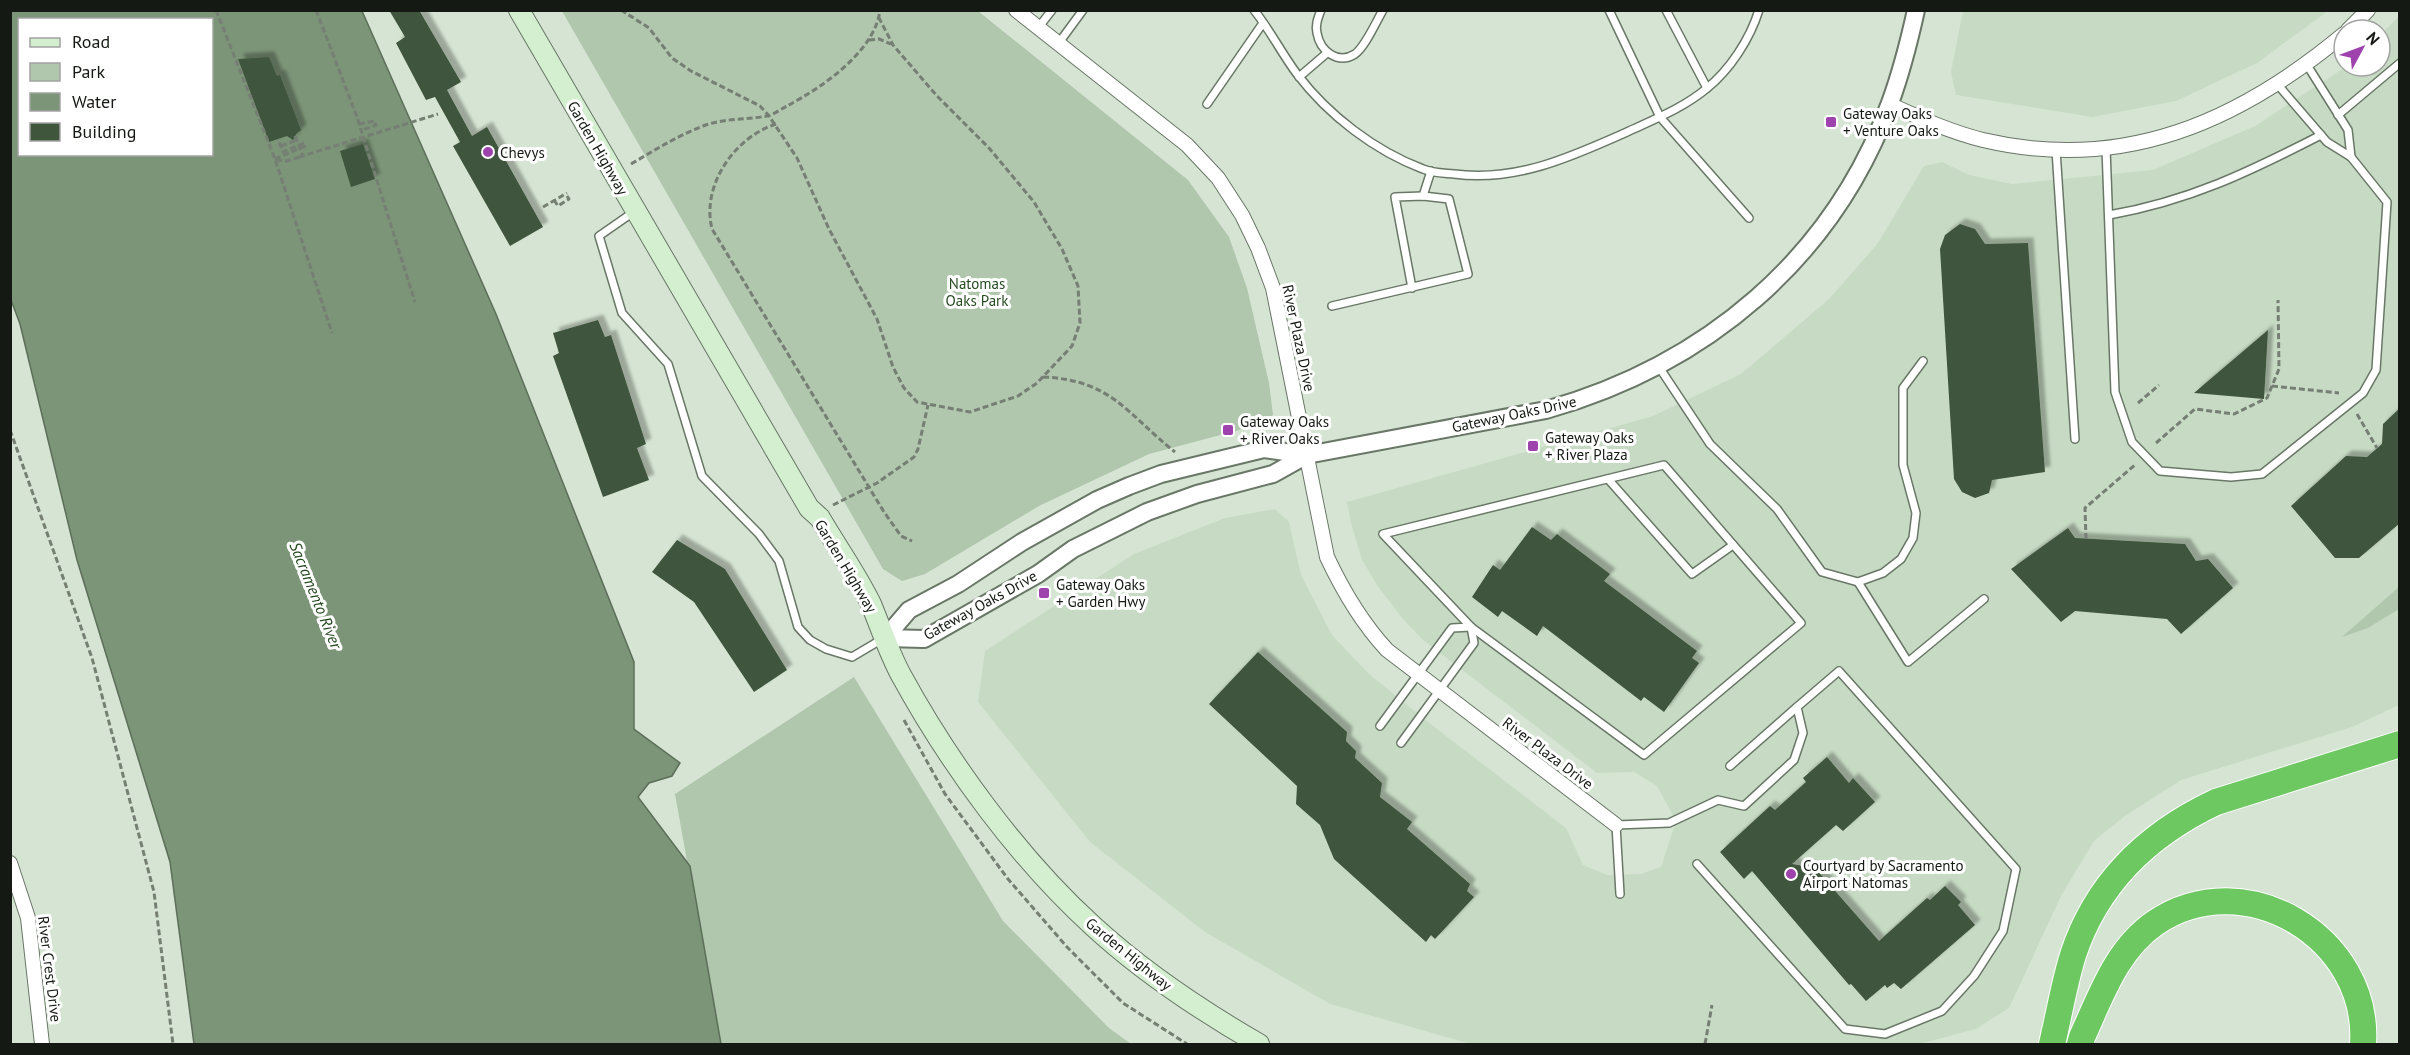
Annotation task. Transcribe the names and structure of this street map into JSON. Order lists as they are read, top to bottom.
{
  "streets": {
    "main road": ["Garden Highway"],
    "street": ["River Plaza Drive", "Gateway Oaks Drive", "River Crest Drive"]
  },
  "crossings": [
    ["Garden Highway", "Gateway Oaks Drive"],
    ["River Plaza Drive", "Gateway Oaks Drive"]
  ],
  "water": ["Sacramento River"],
  "parks": ["Natomas Oaks Park"],
  "places": {
    "transit": [
      "Gateway Oaks + Venture Oaks",
      "Gateway Oaks + River Oaks",
      "Gateway Oaks + River Plaza",
      "Gateway Oaks + Garden Hwy"
    ],
    "other": ["Chevys", "Courtyard by Sacramento Airport Natomas"]
  },
  "legend": [
    "Road",
    "Park",
    "Water",
    "Building"
  ],
  "north": "top right"
}
